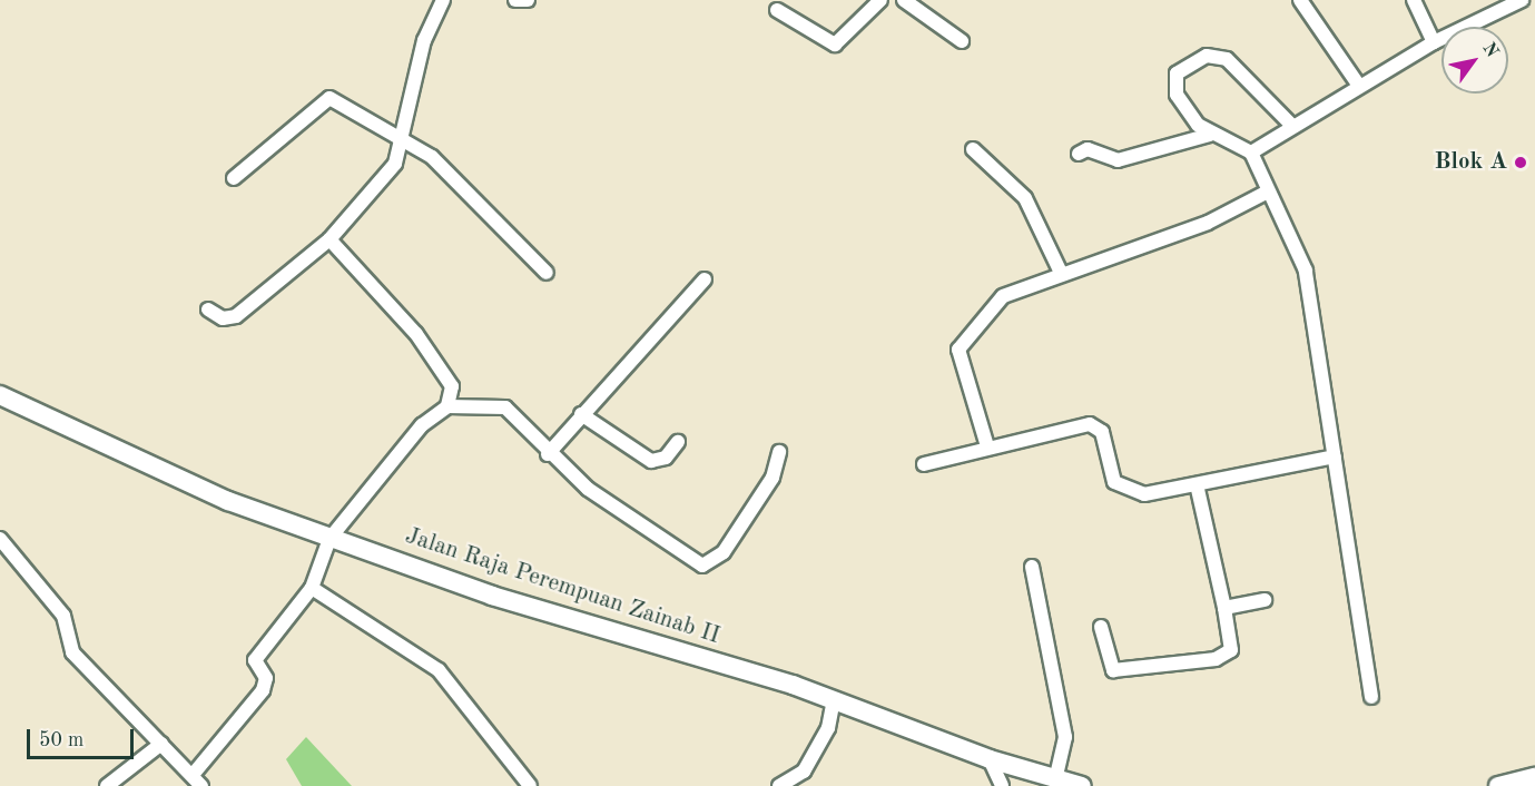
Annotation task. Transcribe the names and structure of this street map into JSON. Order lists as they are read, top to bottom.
{
  "streets": {
    "main road": ["Jalan Raja Perempuan Zainab II"]
  },
  "places": ["Blok A"],
  "scale_bar": "50 m",
  "north": "top right"
}
